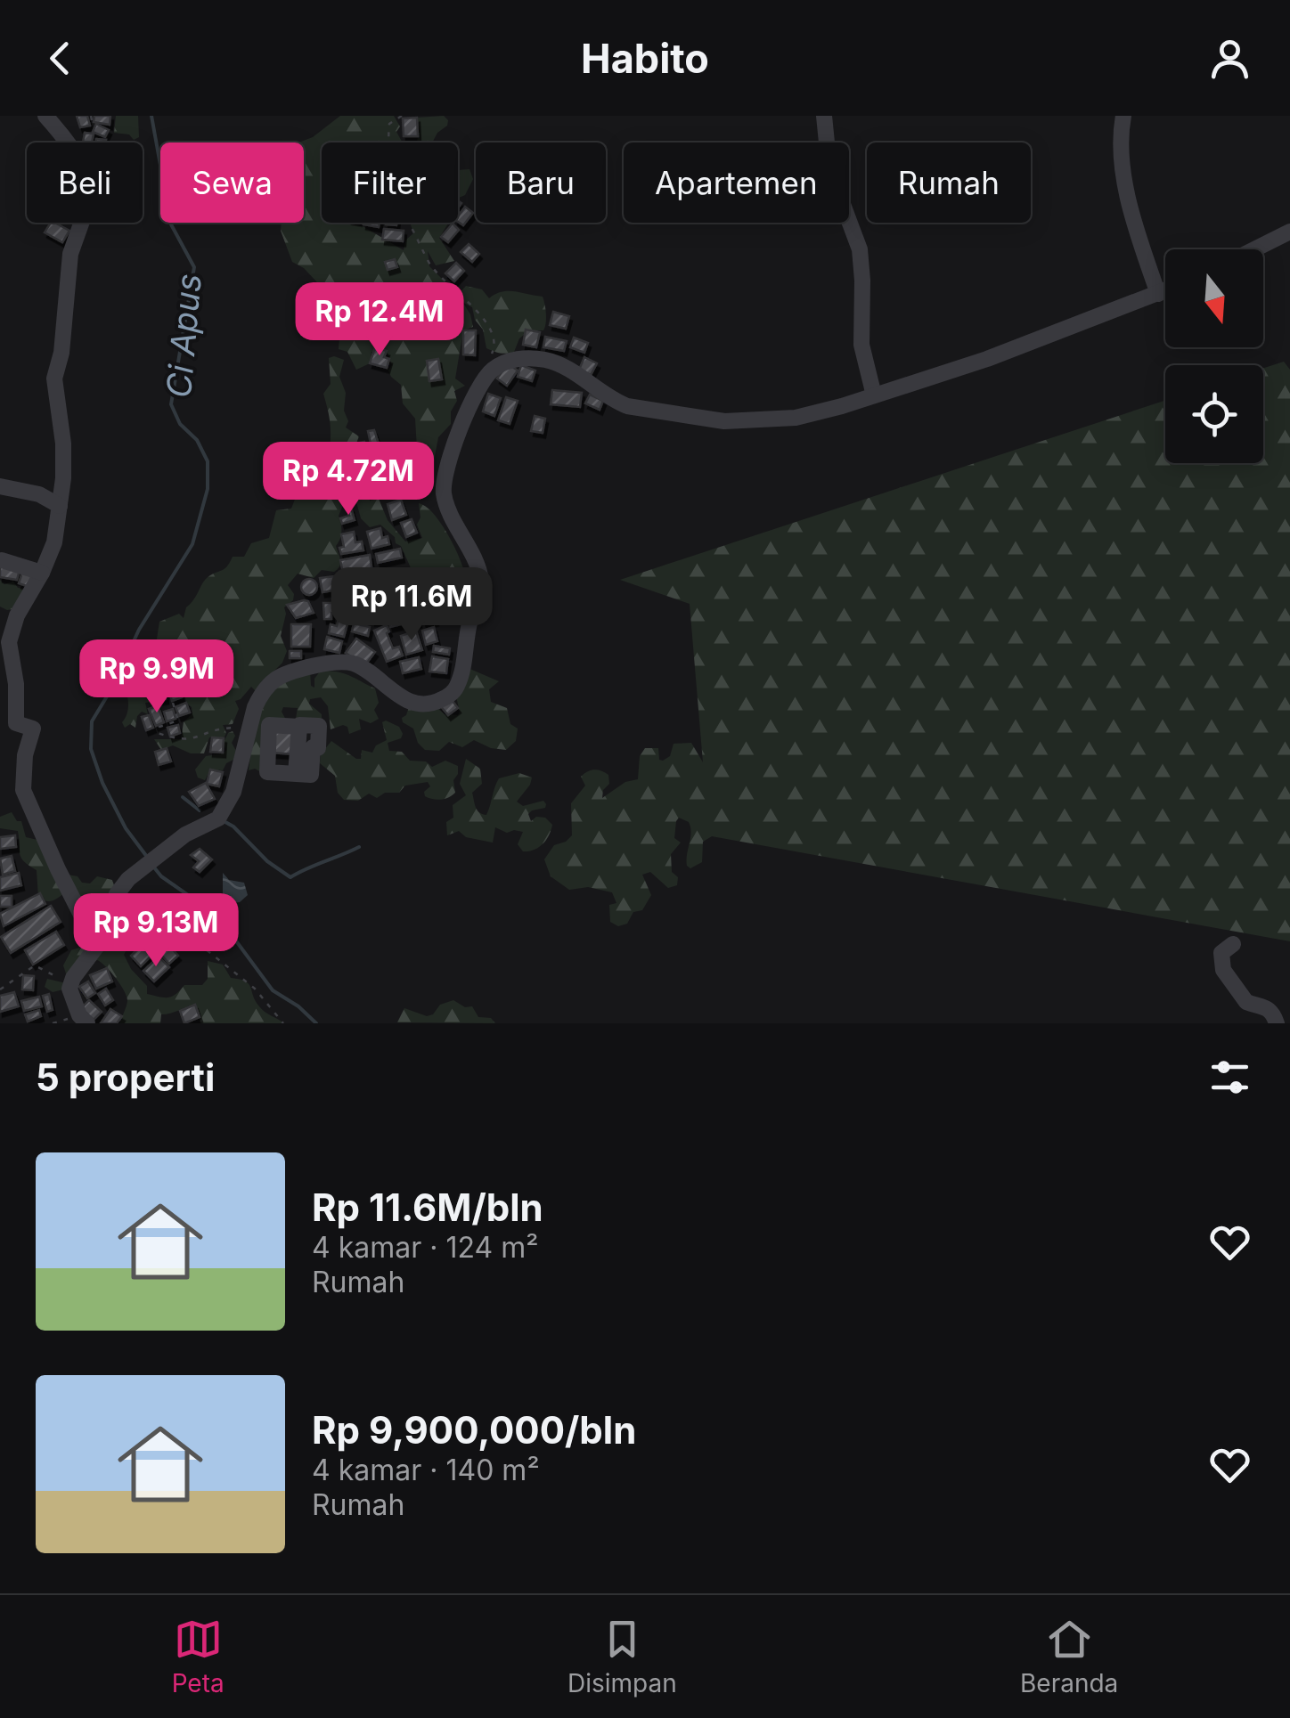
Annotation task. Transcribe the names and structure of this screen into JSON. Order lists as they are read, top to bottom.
{
  "water": ["Ci Apus"],
  "north": "bottom",
  "page": {
    "header": "Habito",
    "chip": [
      "Beli",
      "Sewa",
      "Filter",
      "Baru",
      "Apartemen",
      "Rumah"
    ],
    "price": [
      "Rp 12.4M",
      "Rp 4.72M",
      "Rp 11.6M",
      "Rp 9.9M",
      "Rp 9.13M"
    ],
    "heading": "5 properti",
    "list": [
      {
        "name": "Rp 11.6M/bln",
        "note": "4 kamar · 124 m² · Rumah"
      },
      {
        "name": "Rp 9,900,000/bln",
        "note": "4 kamar · 140 m² · Rumah"
      }
    ],
    "tabs": ["Peta", "Disimpan", "Beranda"]
  }
}
